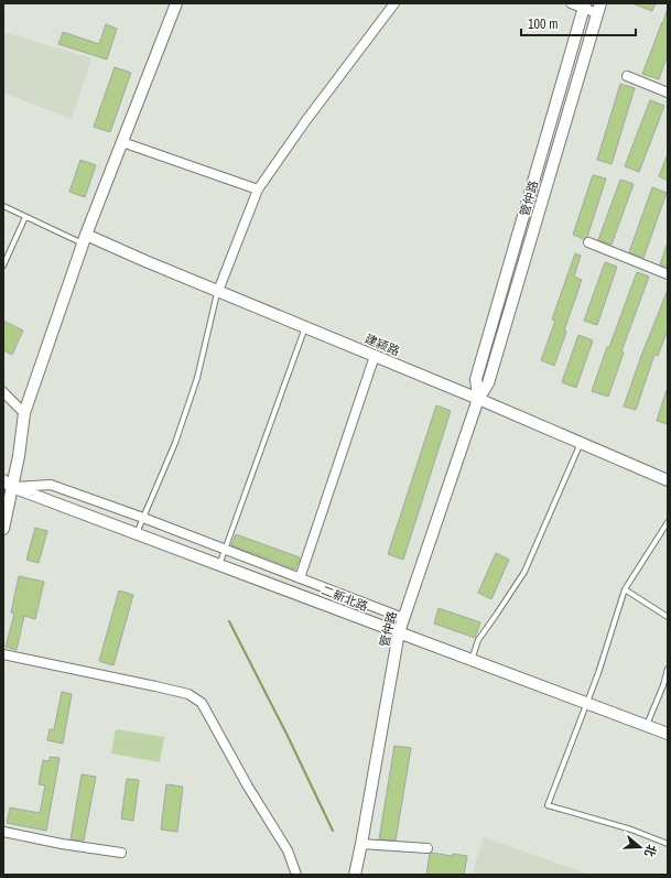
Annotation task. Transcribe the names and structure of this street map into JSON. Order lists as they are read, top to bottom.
{
  "streets": {
    "street": ["管仲路", "建颍路", "二新北路"]
  },
  "crossings": [
    ["管仲路", "建颍路"],
    ["管仲路", "二新北路"]
  ],
  "scale_bar": "100 m",
  "north": "right"
}
